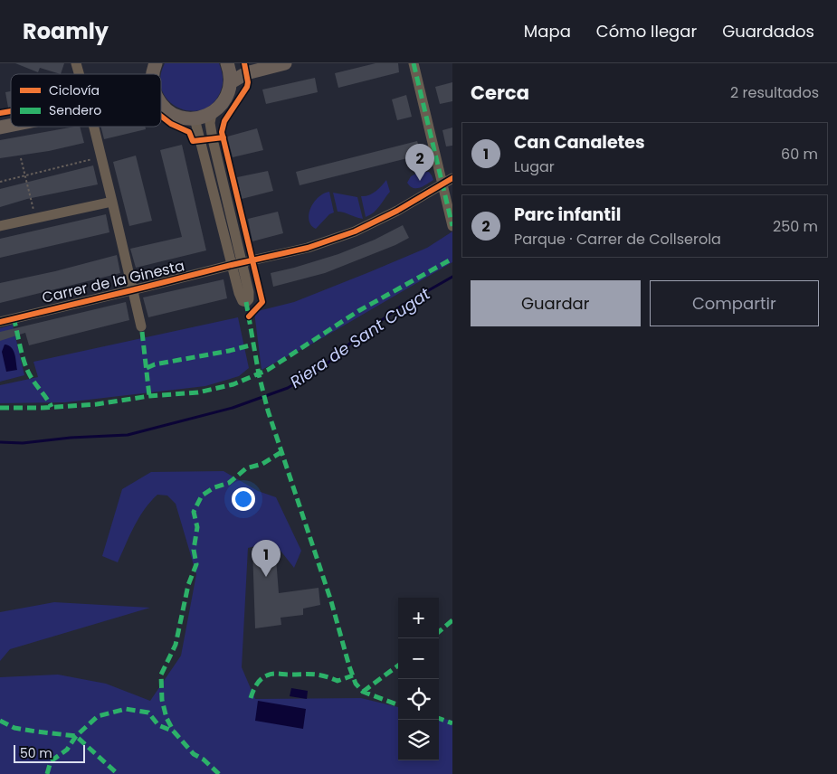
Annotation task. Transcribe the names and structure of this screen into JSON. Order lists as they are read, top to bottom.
{
  "streets": {
    "street": ["Carrer de la Ginesta"]
  },
  "water": ["Riera de Sant Cugat"],
  "legend": ["Ciclovía", "Sendero"],
  "scale_bar": "50 m",
  "page": {
    "header": "Roamly",
    "nav": ["Mapa", "Cómo llegar", "Guardados"],
    "heading": ["Cerca", "2 resultados"],
    "list": [
      {
        "mark": "1",
        "name": "Can Canaletes",
        "note": "Lugar",
        "value": "60 m"
      },
      {
        "mark": "2",
        "name": "Parc infantil",
        "note": "Parque · Carrer de Collserola",
        "value": "250 m"
      }
    ],
    "pins": ["2", "1"],
    "buttons": ["Guardar", "Compartir"],
    "map_buttons": ["+", "−"],
    "scale": "50 m"
  }
}
